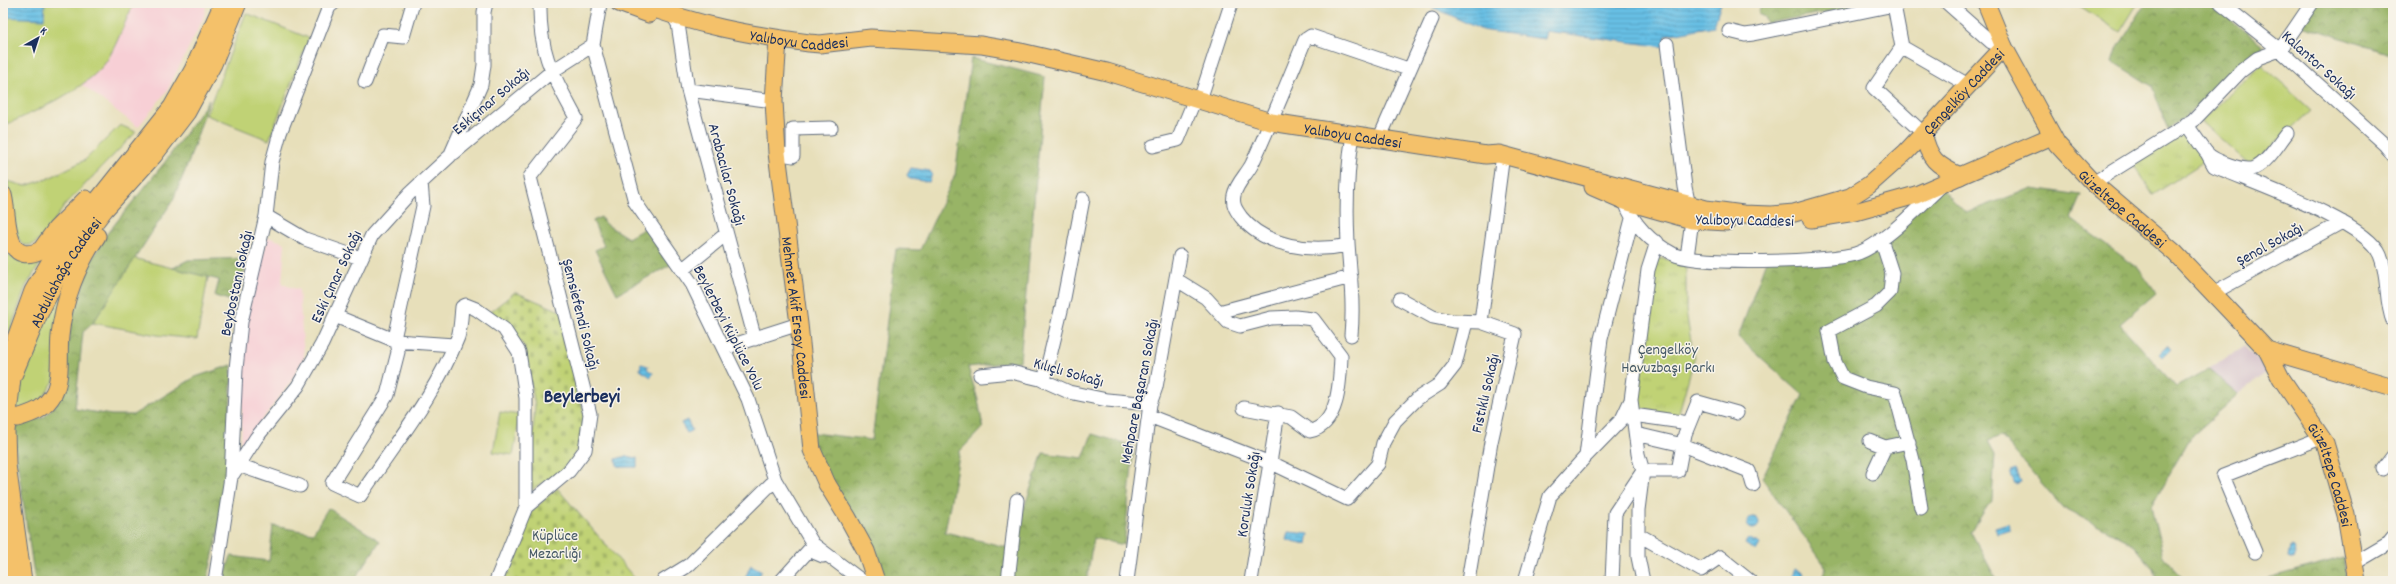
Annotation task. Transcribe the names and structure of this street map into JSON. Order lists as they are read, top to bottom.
{
  "streets": {
    "main road": [
      "Yalıboyu Caddesi",
      "Çengelköy Caddesi",
      "Güzeltepe Caddesi",
      "Abdullahağa Caddesi",
      "Mehmet Akif Ersoy Caddesi"
    ],
    "street": [
      "Kalantor Sokağı",
      "Eskiçınar Sokağı",
      "Arabacılar Sokağı",
      "Şenol Sokağı",
      "Eski Çınar Sokağı",
      "Beybostanı Sokağı",
      "Şemsiefendi Sokağı",
      "Beylerbeyi Küplüce Yolu",
      "Kılıçlı Sokağı",
      "Mehpare Başaran Sokağı",
      "Fıstıklı Sokağı",
      "Koruluk Sokağı"
    ]
  },
  "crossings": [
    ["Yalıboyu Caddesi", "Çengelköy Caddesi"],
    ["Yalıboyu Caddesi", "Arabacılar Sokağı"],
    ["Yalıboyu Caddesi", "Güzeltepe Caddesi"],
    ["Yalıboyu Caddesi", "Mehmet Akif Ersoy Caddesi"],
    ["Çengelköy Caddesi", "Güzeltepe Caddesi"],
    ["Eskiçınar Sokağı", "Eski Çınar Sokağı"],
    ["Eskiçınar Sokağı", "Şemsiefendi Sokağı"],
    ["Eskiçınar Sokağı", "Beylerbeyi Küplüce Yolu"],
    ["Güzeltepe Caddesi", "Şenol Sokağı"],
    ["Eski Çınar Sokağı", "Beybostanı Sokağı"],
    ["Kılıçlı Sokağı", "Mehpare Başaran Sokağı"],
    ["Kılıçlı Sokağı", "Fıstıklı Sokağı"],
    ["Kılıçlı Sokağı", "Koruluk Sokağı"]
  ],
  "districts": ["Beylerbeyi"],
  "parks": ["Çengelköy Havuzbaşı Parkı", "Küplüce Mezarlığı"],
  "north": "top right"
}
